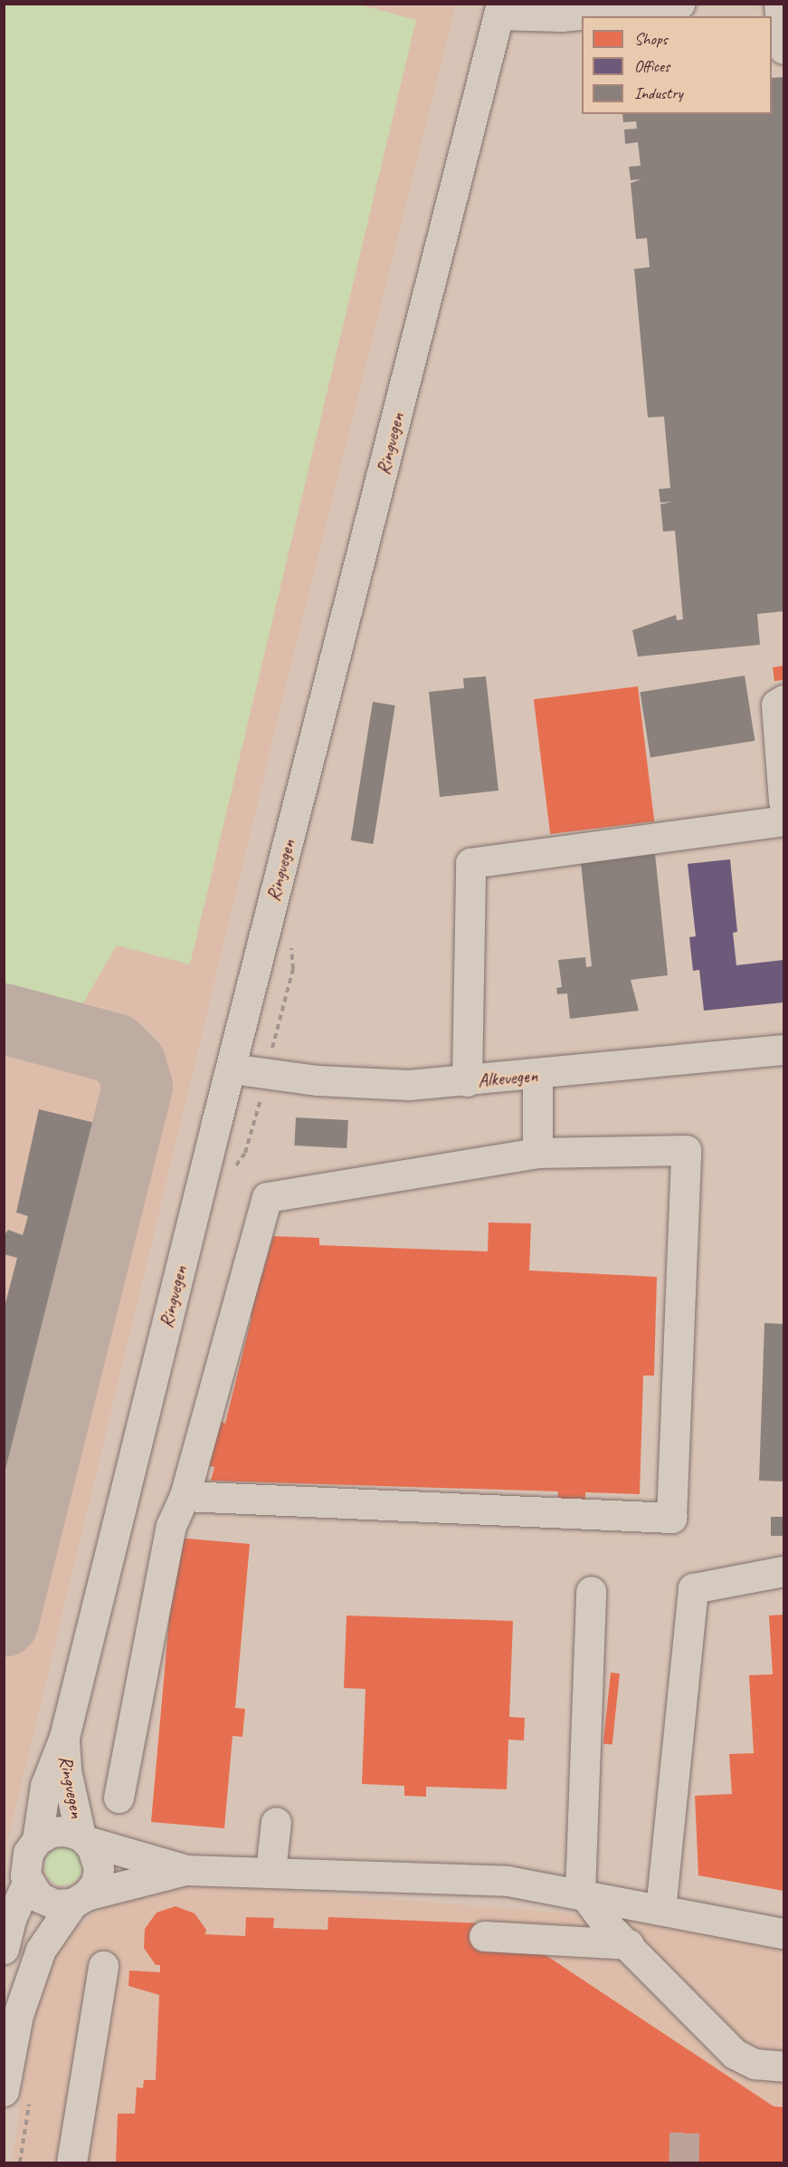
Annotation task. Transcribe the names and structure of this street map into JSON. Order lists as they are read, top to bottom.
{
  "streets": {
    "street": ["Ringvegen", "Alkevegen"]
  },
  "crossings": [
    ["Ringvegen", "Alkevegen"]
  ],
  "legend": ["Shops", "Offices", "Industry"]
}
